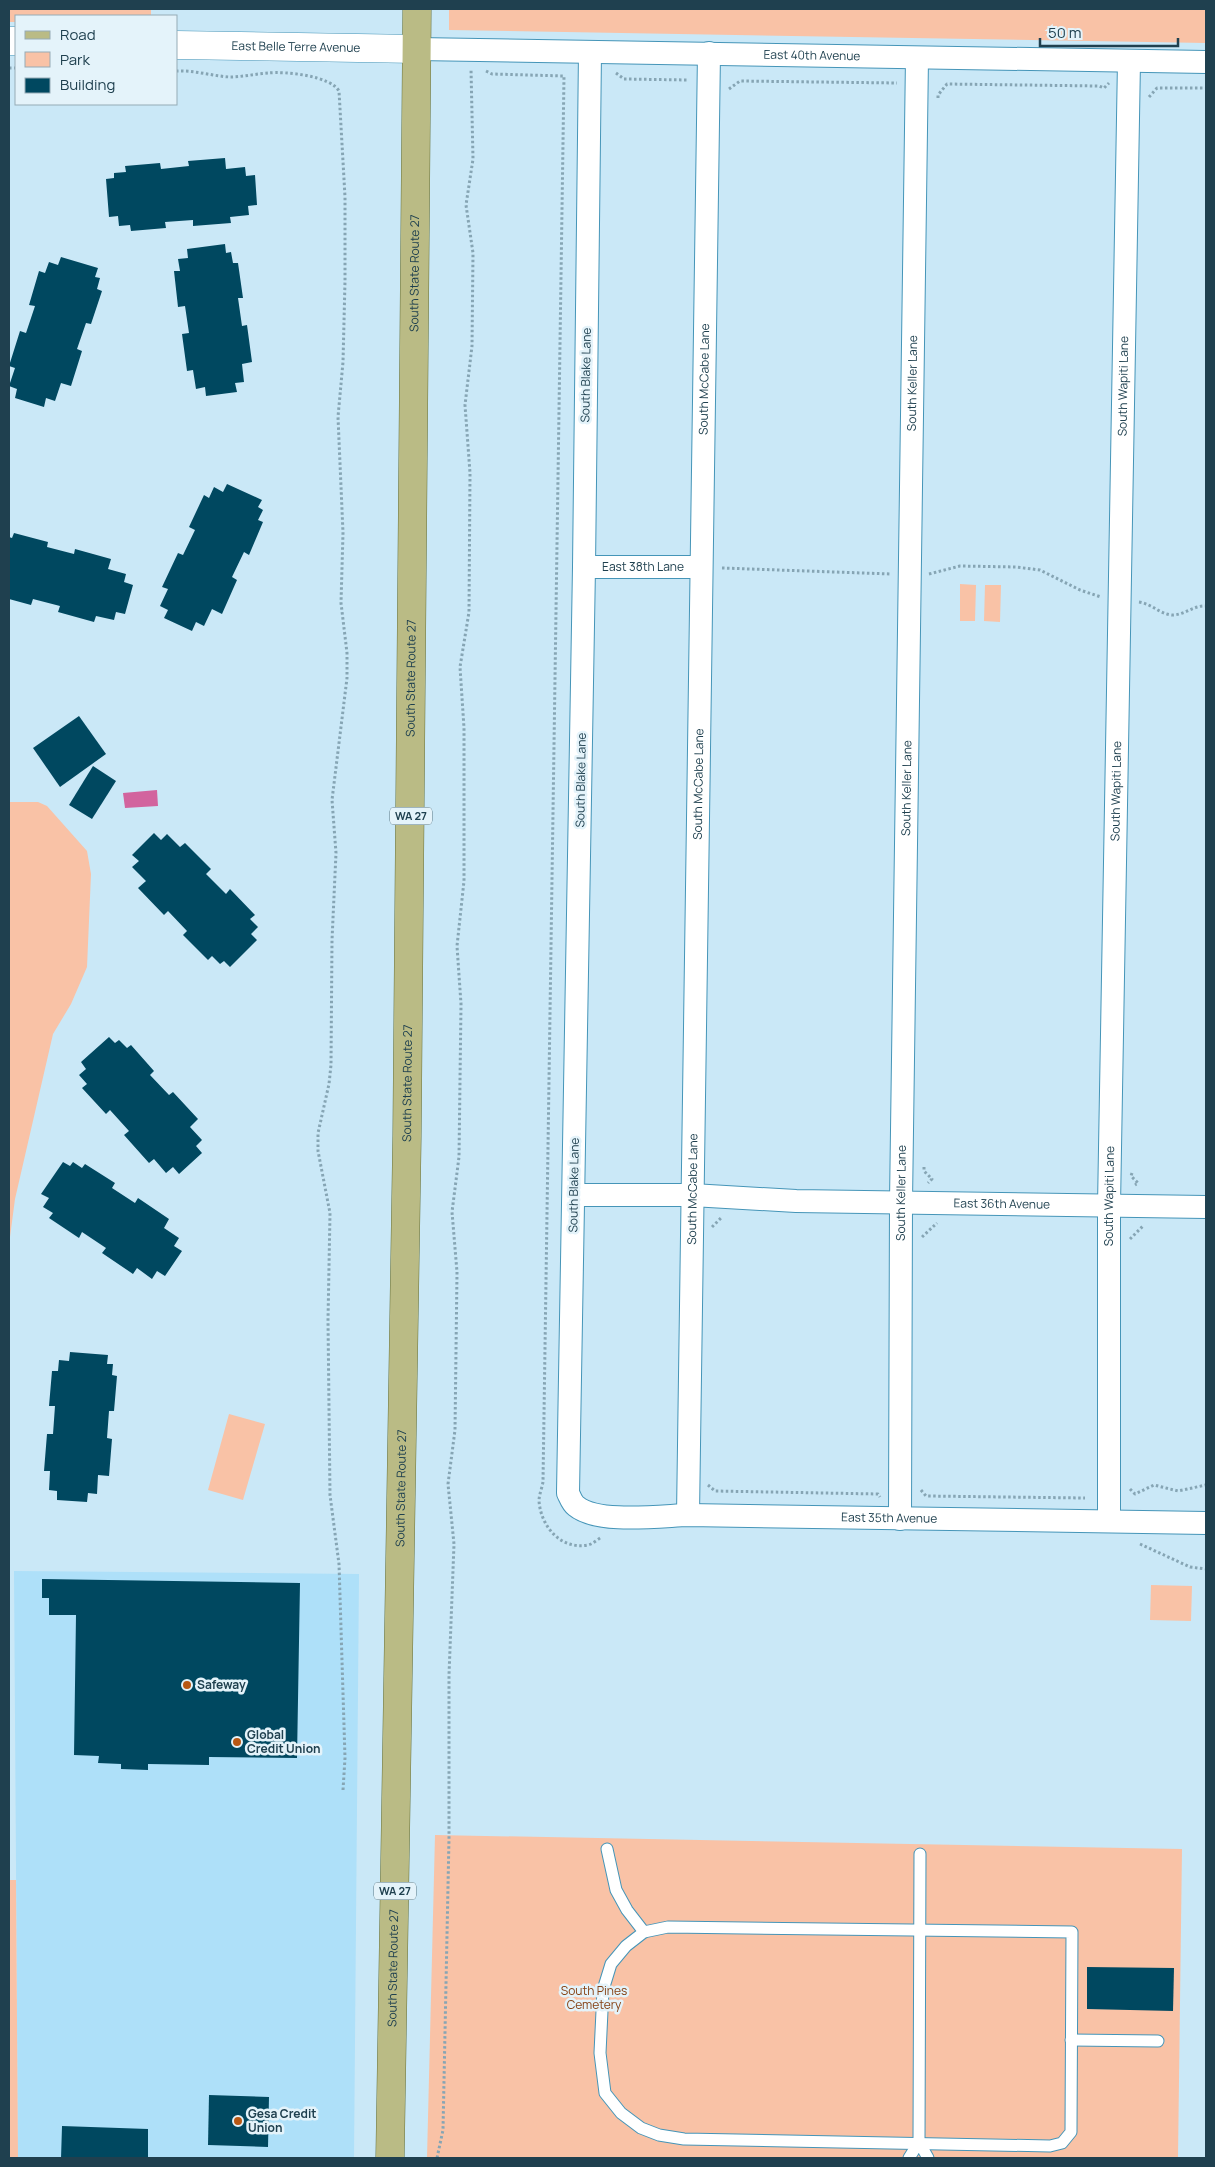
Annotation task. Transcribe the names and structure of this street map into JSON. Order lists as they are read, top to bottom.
{
  "streets": {
    "main road": ["South State Route 27", "WA 27"],
    "street": [
      "East Belle Terre Avenue",
      "East 40th Avenue",
      "South Blake Lane",
      "South McCabe Lane",
      "South Keller Lane",
      "South Wapiti Lane",
      "East 38th Lane",
      "East 36th Avenue",
      "East 35th Avenue"
    ]
  },
  "crossings": [
    ["East Belle Terre Avenue", "East 40th Avenue"],
    ["East Belle Terre Avenue", "South State Route 27"],
    ["East 40th Avenue", "South State Route 27"],
    ["East 40th Avenue", "South Blake Lane"],
    ["East 40th Avenue", "South McCabe Lane"],
    ["East 40th Avenue", "South Keller Lane"],
    ["East 40th Avenue", "South Wapiti Lane"],
    ["South Blake Lane", "East 38th Lane"],
    ["South Blake Lane", "East 36th Avenue"],
    ["South Blake Lane", "East 35th Avenue"],
    ["South McCabe Lane", "East 38th Lane"],
    ["South McCabe Lane", "East 36th Avenue"],
    ["South McCabe Lane", "East 35th Avenue"],
    ["South Keller Lane", "East 36th Avenue"],
    ["South Keller Lane", "East 35th Avenue"],
    ["South Wapiti Lane", "East 36th Avenue"],
    ["South Wapiti Lane", "East 35th Avenue"]
  ],
  "parks": ["South Pines Cemetery"],
  "places": ["Safeway", "Global Credit Union", "Gesa Credit Union"],
  "legend": ["Road", "Park", "Building"],
  "scale_bar": "50 m"
}
